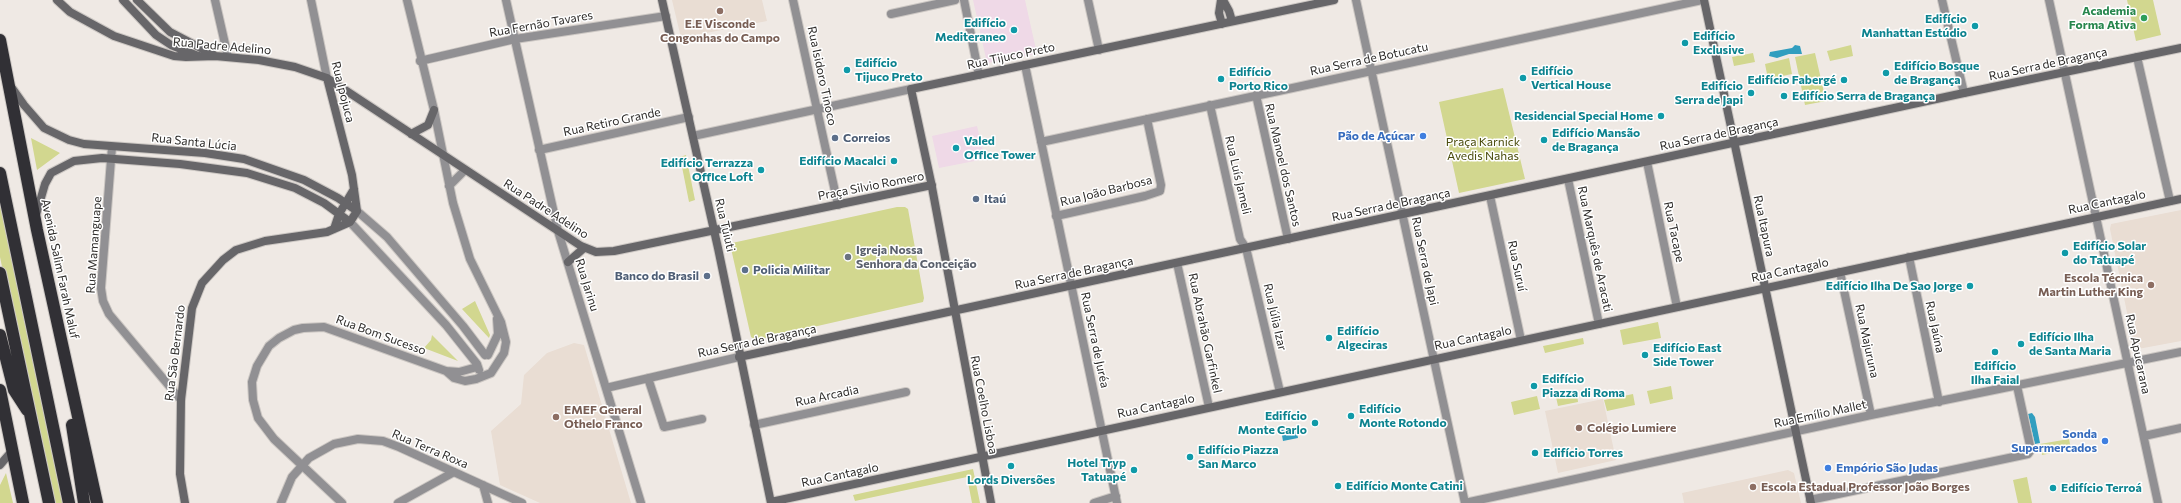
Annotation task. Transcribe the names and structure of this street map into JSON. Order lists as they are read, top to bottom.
{
  "streets": {
    "highway": ["Avenida Salim Farah Maluf"],
    "street": [
      "Rua Fernão Tavares",
      "Rua Padre Adelino",
      "Rua Tijuco Preto",
      "Rua Serra de Botucatu",
      "Rua Serra de Bragança",
      "Rua Isidoro Tinoco",
      "Rua Ipojuca",
      "Rua Retiro Grande",
      "Rua Santa Lúcia",
      "Rua Manoel dos Santos",
      "Rua Luís Jameli",
      "Praça Silvio Romero",
      "Rua João Barbosa",
      "Rua Cantagalo",
      "Rua Tuiuti",
      "Rua Itapura",
      "Rua Tacape",
      "Rua Mamanguape",
      "Rua Marquês de Aracati",
      "Rua Serra de Japi",
      "Rua Suruí",
      "Rua Jarinu",
      "Rua Júlia Izar",
      "Rua Jaúna",
      "Rua Abrahão Garfinkel",
      "Rua Bom Sucesso",
      "Rua Serra de Juréa",
      "Rua Majuruna",
      "Rua São Bernardo",
      "Rua Apucarana",
      "Rua Arcadia",
      "Rua Coelho Lisboa",
      "Rua Emílio Mallet",
      "Rua Terra Roxa"
    ]
  },
  "crossings": [
    ["Rua Fernão Tavares", "Rua Tuiuti"],
    ["Rua Fernão Tavares", "Rua Jarinu"],
    ["Rua Padre Adelino", "Rua Ipojuca"],
    ["Rua Padre Adelino", "Praça Silvio Romero"],
    ["Rua Padre Adelino", "Rua Tuiuti"],
    ["Rua Padre Adelino", "Rua Jarinu"],
    ["Rua Tijuco Preto", "Rua Isidoro Tinoco"],
    ["Rua Tijuco Preto", "Rua Tuiuti"],
    ["Rua Tijuco Preto", "Rua Serra de Juréa"],
    ["Rua Serra de Botucatu", "Rua Manoel dos Santos"],
    ["Rua Serra de Botucatu", "Rua Luís Jameli"],
    ["Rua Serra de Botucatu", "Rua João Barbosa"],
    ["Rua Serra de Botucatu", "Rua Itapura"],
    ["Rua Serra de Botucatu", "Rua Serra de Japi"],
    ["Rua Serra de Botucatu", "Rua Serra de Juréa"],
    ["Rua Serra de Bragança", "Rua Manoel dos Santos"],
    ["Rua Serra de Bragança", "Rua Luís Jameli"],
    ["Rua Serra de Bragança", "Praça Silvio Romero"],
    ["Rua Serra de Bragança", "Rua Tuiuti"],
    ["Rua Serra de Bragança", "Rua Itapura"],
    ["Rua Serra de Bragança", "Rua Tacape"],
    ["Rua Serra de Bragança", "Rua Marquês de Aracati"],
    ["Rua Serra de Bragança", "Rua Serra de Japi"],
    ["Rua Serra de Bragança", "Rua Suruí"],
    ["Rua Serra de Bragança", "Rua Jarinu"],
    ["Rua Serra de Bragança", "Rua Júlia Izar"],
    ["Rua Serra de Bragança", "Rua Abrahão Garfinkel"],
    ["Rua Serra de Bragança", "Rua Serra de Juréa"],
    ["Rua Serra de Bragança", "Rua Apucarana"],
    ["Rua Serra de Bragança", "Rua Coelho Lisboa"],
    ["Rua Isidoro Tinoco", "Praça Silvio Romero"],
    ["Rua Ipojuca", "Rua Santa Lúcia"],
    ["Rua Retiro Grande", "Rua Tuiuti"],
    ["Rua Retiro Grande", "Rua Jarinu"],
    ["Rua Santa Lúcia", "Rua Mamanguape"],
    ["Rua Santa Lúcia", "Avenida Salim Farah Maluf"],
    ["Rua Santa Lúcia", "Rua Bom Sucesso"],
    ["Rua Santa Lúcia", "Rua São Bernardo"],
    ["Rua Luís Jameli", "Rua Júlia Izar"],
    ["Praça Silvio Romero", "Rua Tuiuti"],
    ["Praça Silvio Romero", "Rua Coelho Lisboa"],
    ["Rua João Barbosa", "Rua Serra de Juréa"],
    ["Rua Cantagalo", "Rua Tuiuti"],
    ["Rua Cantagalo", "Rua Itapura"],
    ["Rua Cantagalo", "Rua Tacape"],
    ["Rua Cantagalo", "Rua Marquês de Aracati"],
    ["Rua Cantagalo", "Rua Serra de Japi"],
    ["Rua Cantagalo", "Rua Suruí"],
    ["Rua Cantagalo", "Rua Júlia Izar"],
    ["Rua Cantagalo", "Rua Jaúna"],
    ["Rua Cantagalo", "Rua Abrahão Garfinkel"],
    ["Rua Cantagalo", "Rua Serra de Juréa"],
    ["Rua Cantagalo", "Rua Majuruna"],
    ["Rua Cantagalo", "Rua Apucarana"],
    ["Rua Cantagalo", "Rua Coelho Lisboa"],
    ["Rua Tuiuti", "Rua Arcadia"],
    ["Rua Itapura", "Rua Emílio Mallet"],
    ["Rua Mamanguape", "Rua São Bernardo"],
    ["Rua Serra de Japi", "Rua Emílio Mallet"],
    ["Rua Jaúna", "Rua Emílio Mallet"],
    ["Rua Bom Sucesso", "Rua Terra Roxa"],
    ["Rua Majuruna", "Rua Emílio Mallet"],
    ["Rua Apucarana", "Rua Emílio Mallet"]
  ],
  "parks": ["Praça Karnick Avedis Nahas"],
  "places": [
    "E.E Visconde Congonhas do Campo",
    "Academia Forma Ativa",
    "Edifício Manhattan Estúdio",
    "Edifício Mediteraneo",
    "Edifício Exclusive",
    "Edifício Tijuco Preto",
    "Edifício Bosque de Bragança",
    "Edifício Vertical House",
    "Edifício Porto Rico",
    "Edifício Fabergé",
    "Edifício Serra de Japi",
    "Edifício Serra de Bragança",
    "Residencial Special Home",
    "Pão de Açúcar",
    "Correios",
    "Edifício Mansão de Bragança",
    "Valed Office Tower",
    "Edifício Macalci",
    "Edifício Terrazza Office Loft",
    "Itaú",
    "Edifício Solar do Tatuapé",
    "Igreja Nossa Senhora da Conceição",
    "Policia Militar",
    "Banco do Brasil",
    "Escola Técnica Martin Luther King",
    "Edifício Ilha De Sao Jorge",
    "Edifício Algeciras",
    "Edifício Ilha de Santa Maria",
    "Edifício Ilha Faial",
    "Edifício East Side Tower",
    "Edifício Piazza di Roma",
    "Edifício Monte Rotondo",
    "EMEF General Othelo Franco",
    "Edifício Monte Carlo",
    "Colégio Lumiere",
    "Sonda Supermercados",
    "Edifício Torres",
    "Edifício Piazza San Marco",
    "Lords Diversões",
    "Empório São Judas",
    "Hotel Tryp Tatuapé",
    "Edifício Monte Catini",
    "Escola Estadual Professor João Borges",
    "Edifício Terroá"
  ]
}
